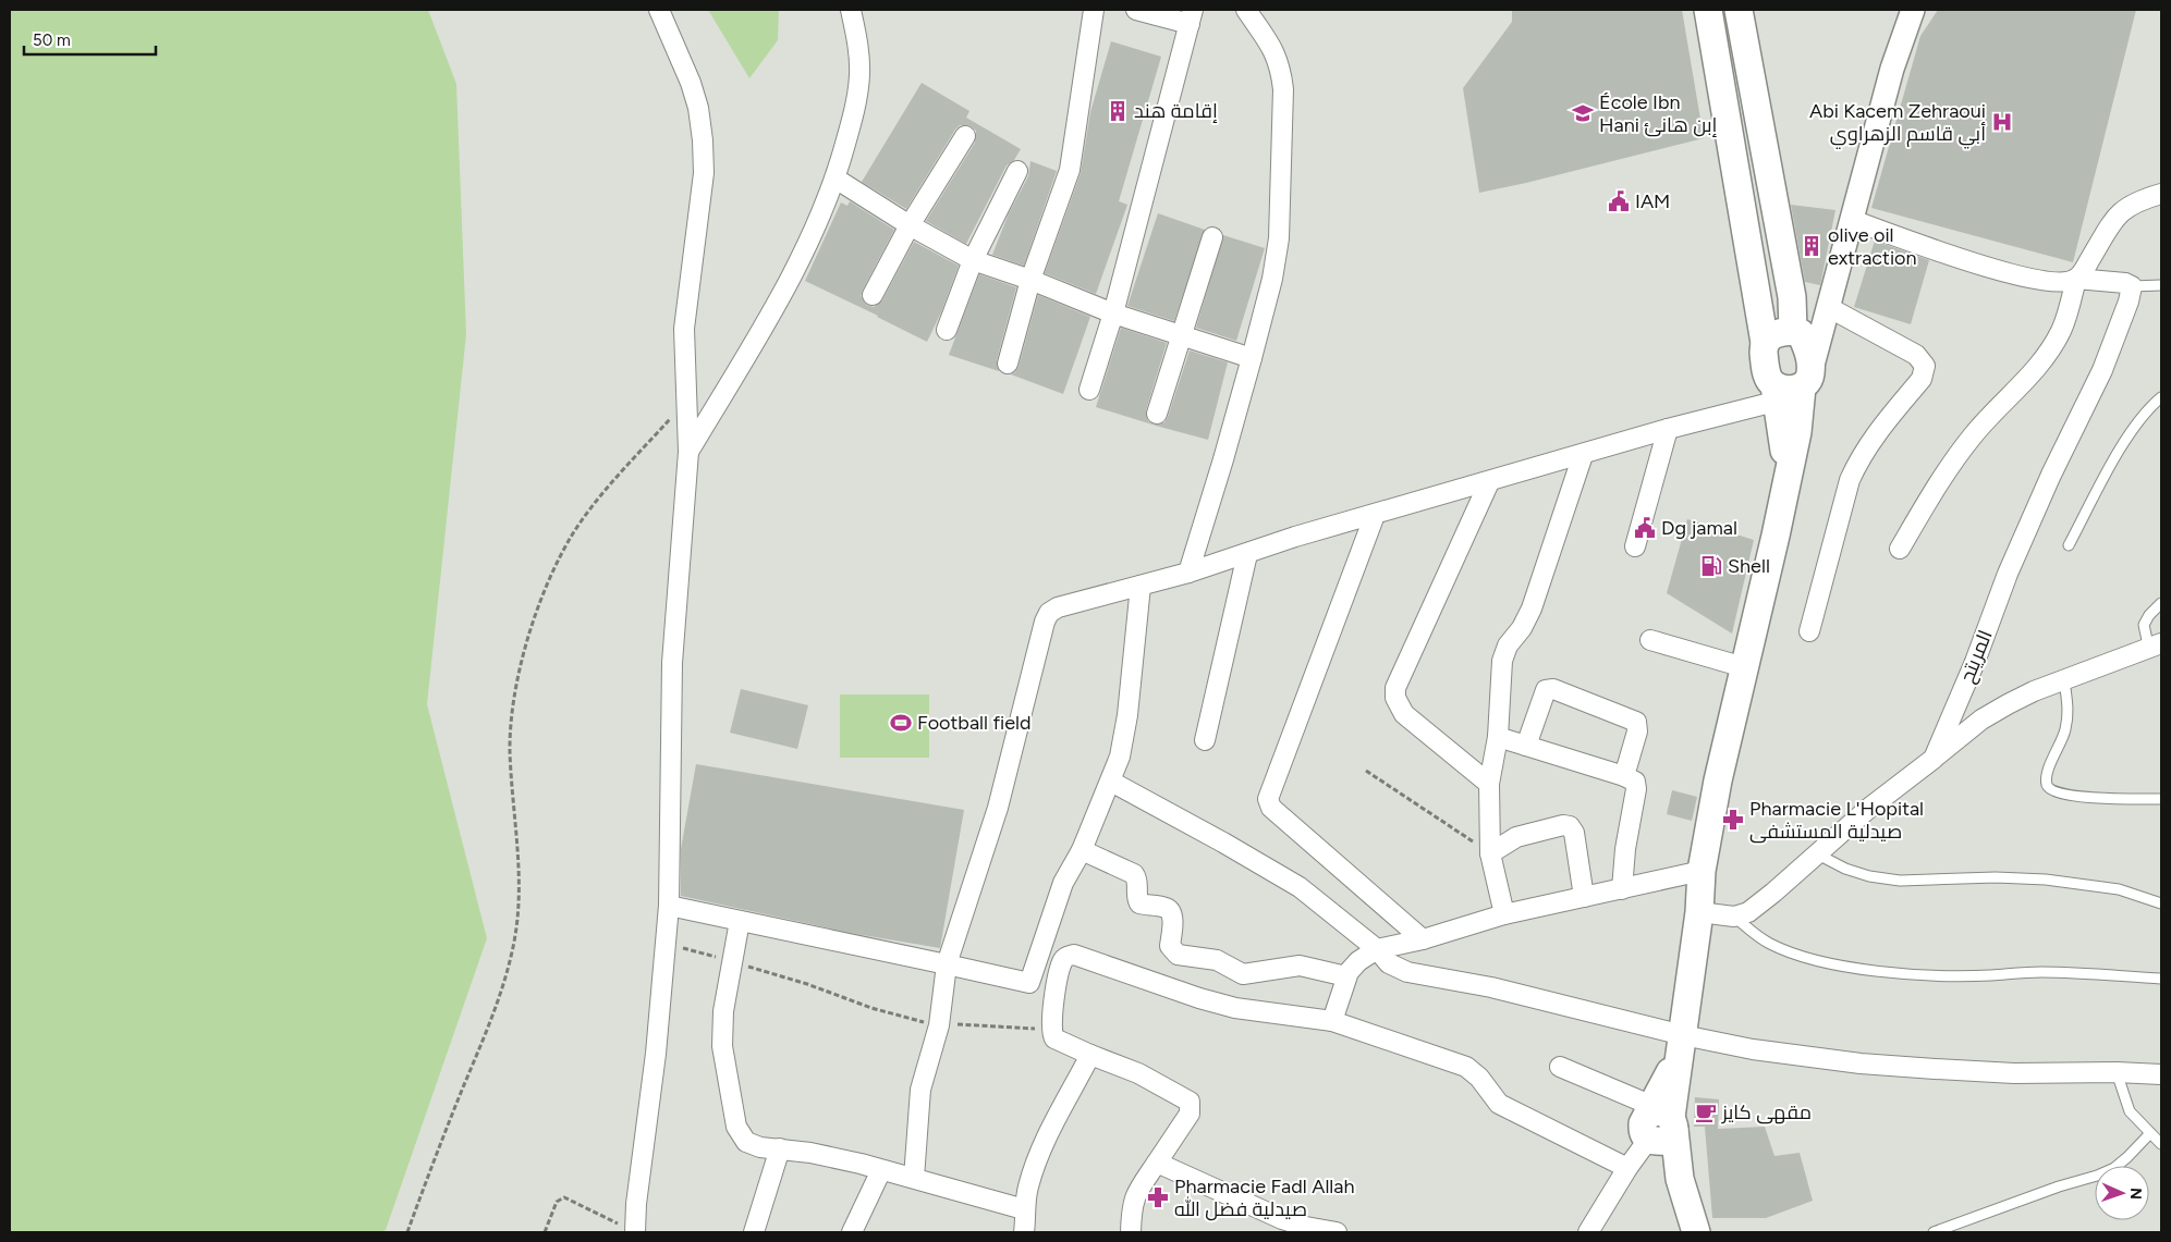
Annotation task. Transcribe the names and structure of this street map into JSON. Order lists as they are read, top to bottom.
{
  "streets": {
    "street": ["المريتح"]
  },
  "places": {
    "building": ["إقامة هند", "olive oil extraction"],
    "school or university": ["École Ibn Hani إبن هانئ"],
    "hospital": ["Abi Kacem Zehraoui أبي قاسم الزهراوي"],
    "public building": ["IAM", "Dg jamal"],
    "fuel station": ["Shell"],
    "sports": ["Football field"],
    "pharmacy": ["Pharmacie L'Hopital صيدلية المستشفى", "Pharmacie Fadl Allah صيدلية فضل الله"],
    "cafe": ["مقهى كايز"]
  },
  "scale_bar": "50 m",
  "north": "right"
}
